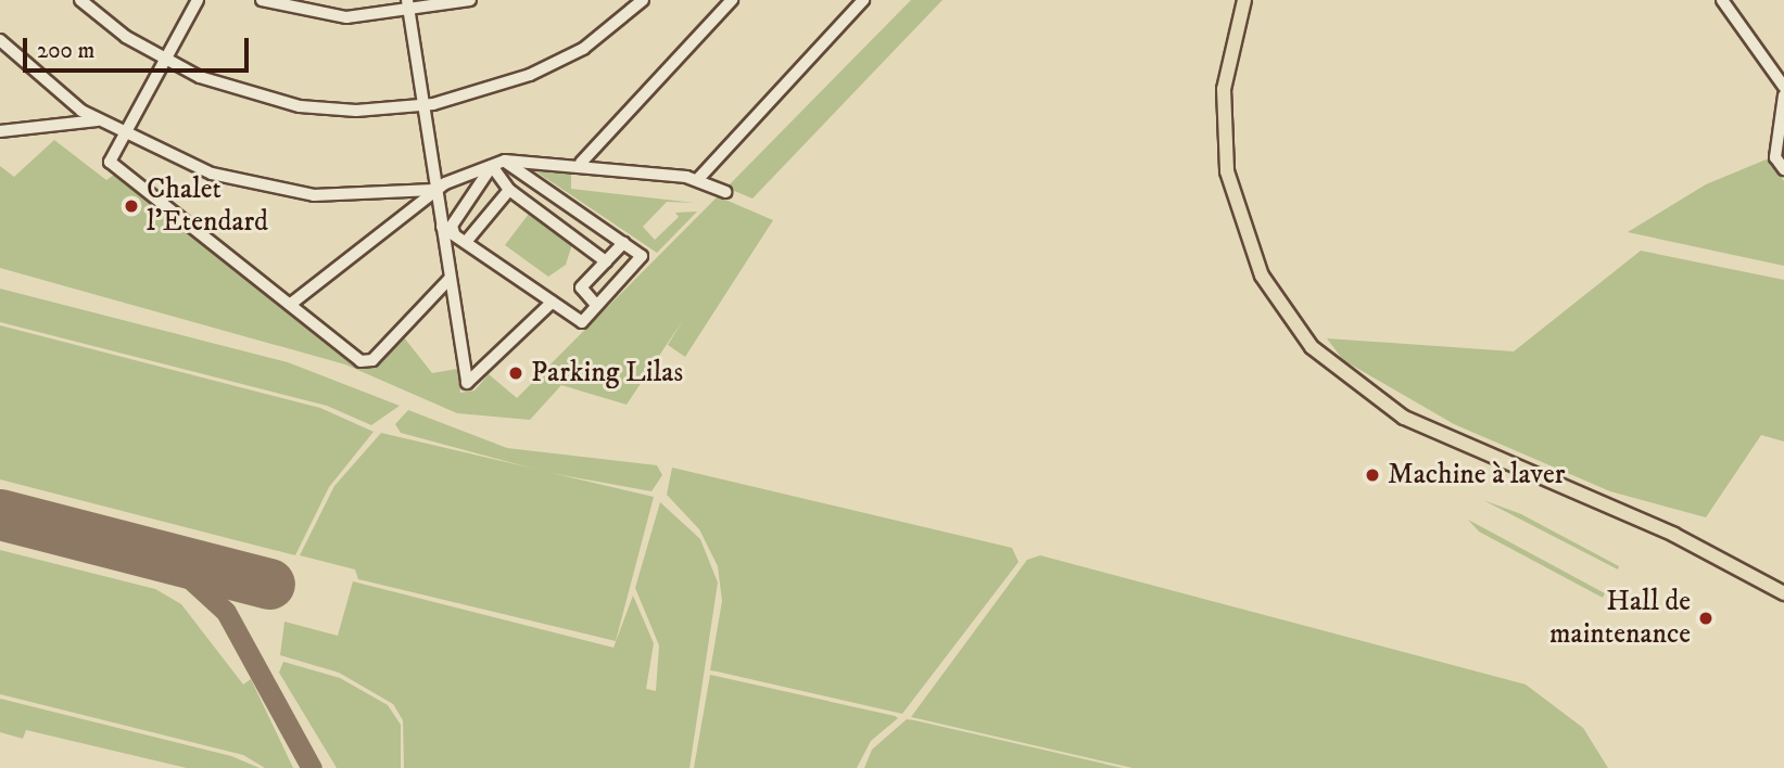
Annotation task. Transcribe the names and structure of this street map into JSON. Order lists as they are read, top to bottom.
{
  "places": [
    "Chalet l'Etendard",
    "Parking Lilas",
    "Machine à laver",
    "Hall de maintenance"
  ],
  "scale_bar": "200 m"
}
